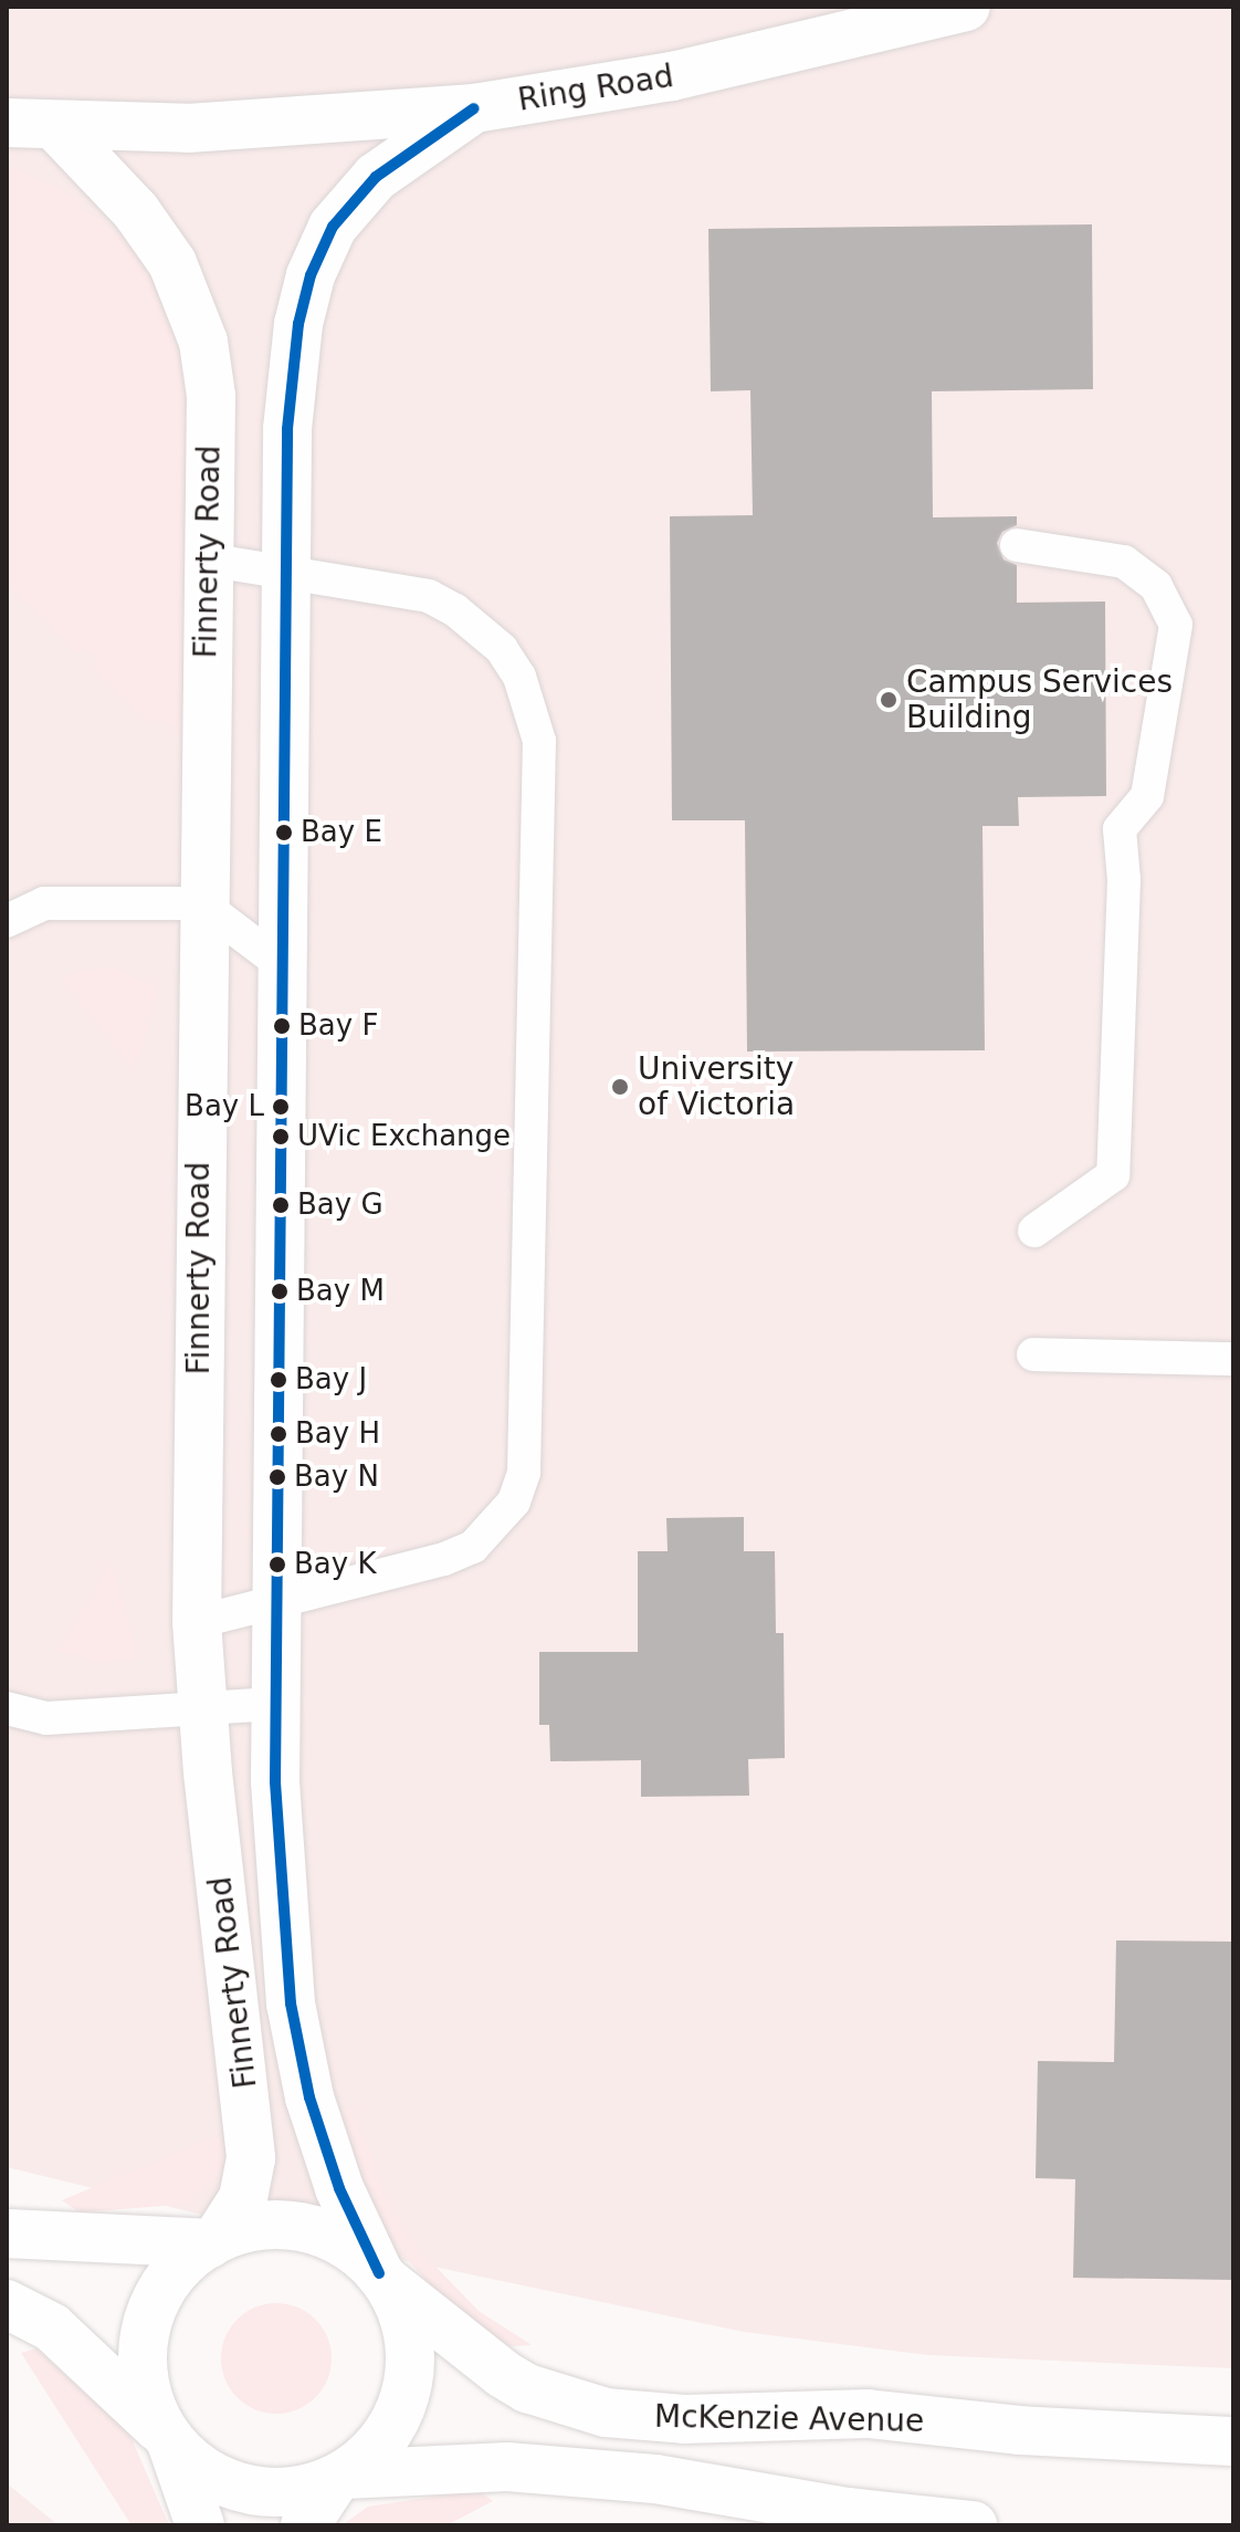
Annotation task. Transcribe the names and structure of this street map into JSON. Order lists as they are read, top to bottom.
{
  "streets": {
    "street": ["Ring Road", "Finnerty Road", "McKenzie Avenue"]
  },
  "crossings": [
    ["Ring Road", "Finnerty Road"],
    ["Finnerty Road", "McKenzie Avenue"]
  ],
  "places": [
    "Campus Services Building",
    "Bay E",
    "Bay F",
    "University of Victoria",
    "Bay L",
    "UVic Exchange",
    "Bay G",
    "Bay M",
    "Bay J",
    "Bay H",
    "Bay N",
    "Bay K"
  ]
}
